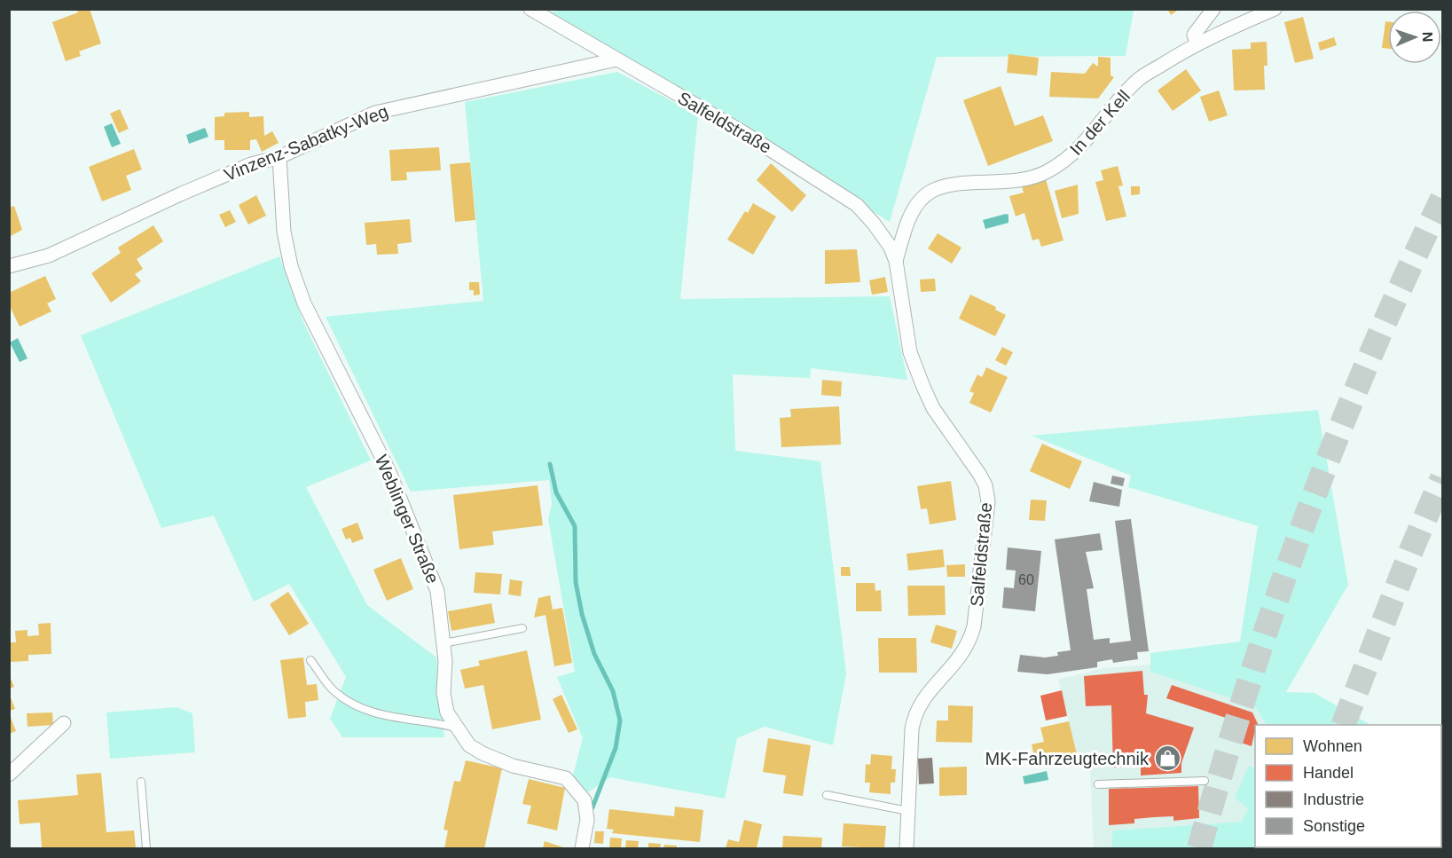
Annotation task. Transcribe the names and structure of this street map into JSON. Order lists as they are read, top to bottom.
{
  "streets": {
    "street": [
      "Salfeldstraße",
      "In der Kell",
      "Vinzenz-Sabatky-Weg",
      "Weblinger Straße"
    ]
  },
  "crossings": [
    ["Salfeldstraße", "In der Kell"],
    ["Salfeldstraße", "Vinzenz-Sabatky-Weg"],
    ["Vinzenz-Sabatky-Weg", "Weblinger Straße"]
  ],
  "places": {
    "shop": ["MK-Fahrzeugtechnik"]
  },
  "house_numbers": ["60"],
  "legend": [
    "Wohnen",
    "Handel",
    "Industrie",
    "Sonstige"
  ],
  "north": "right"
}
